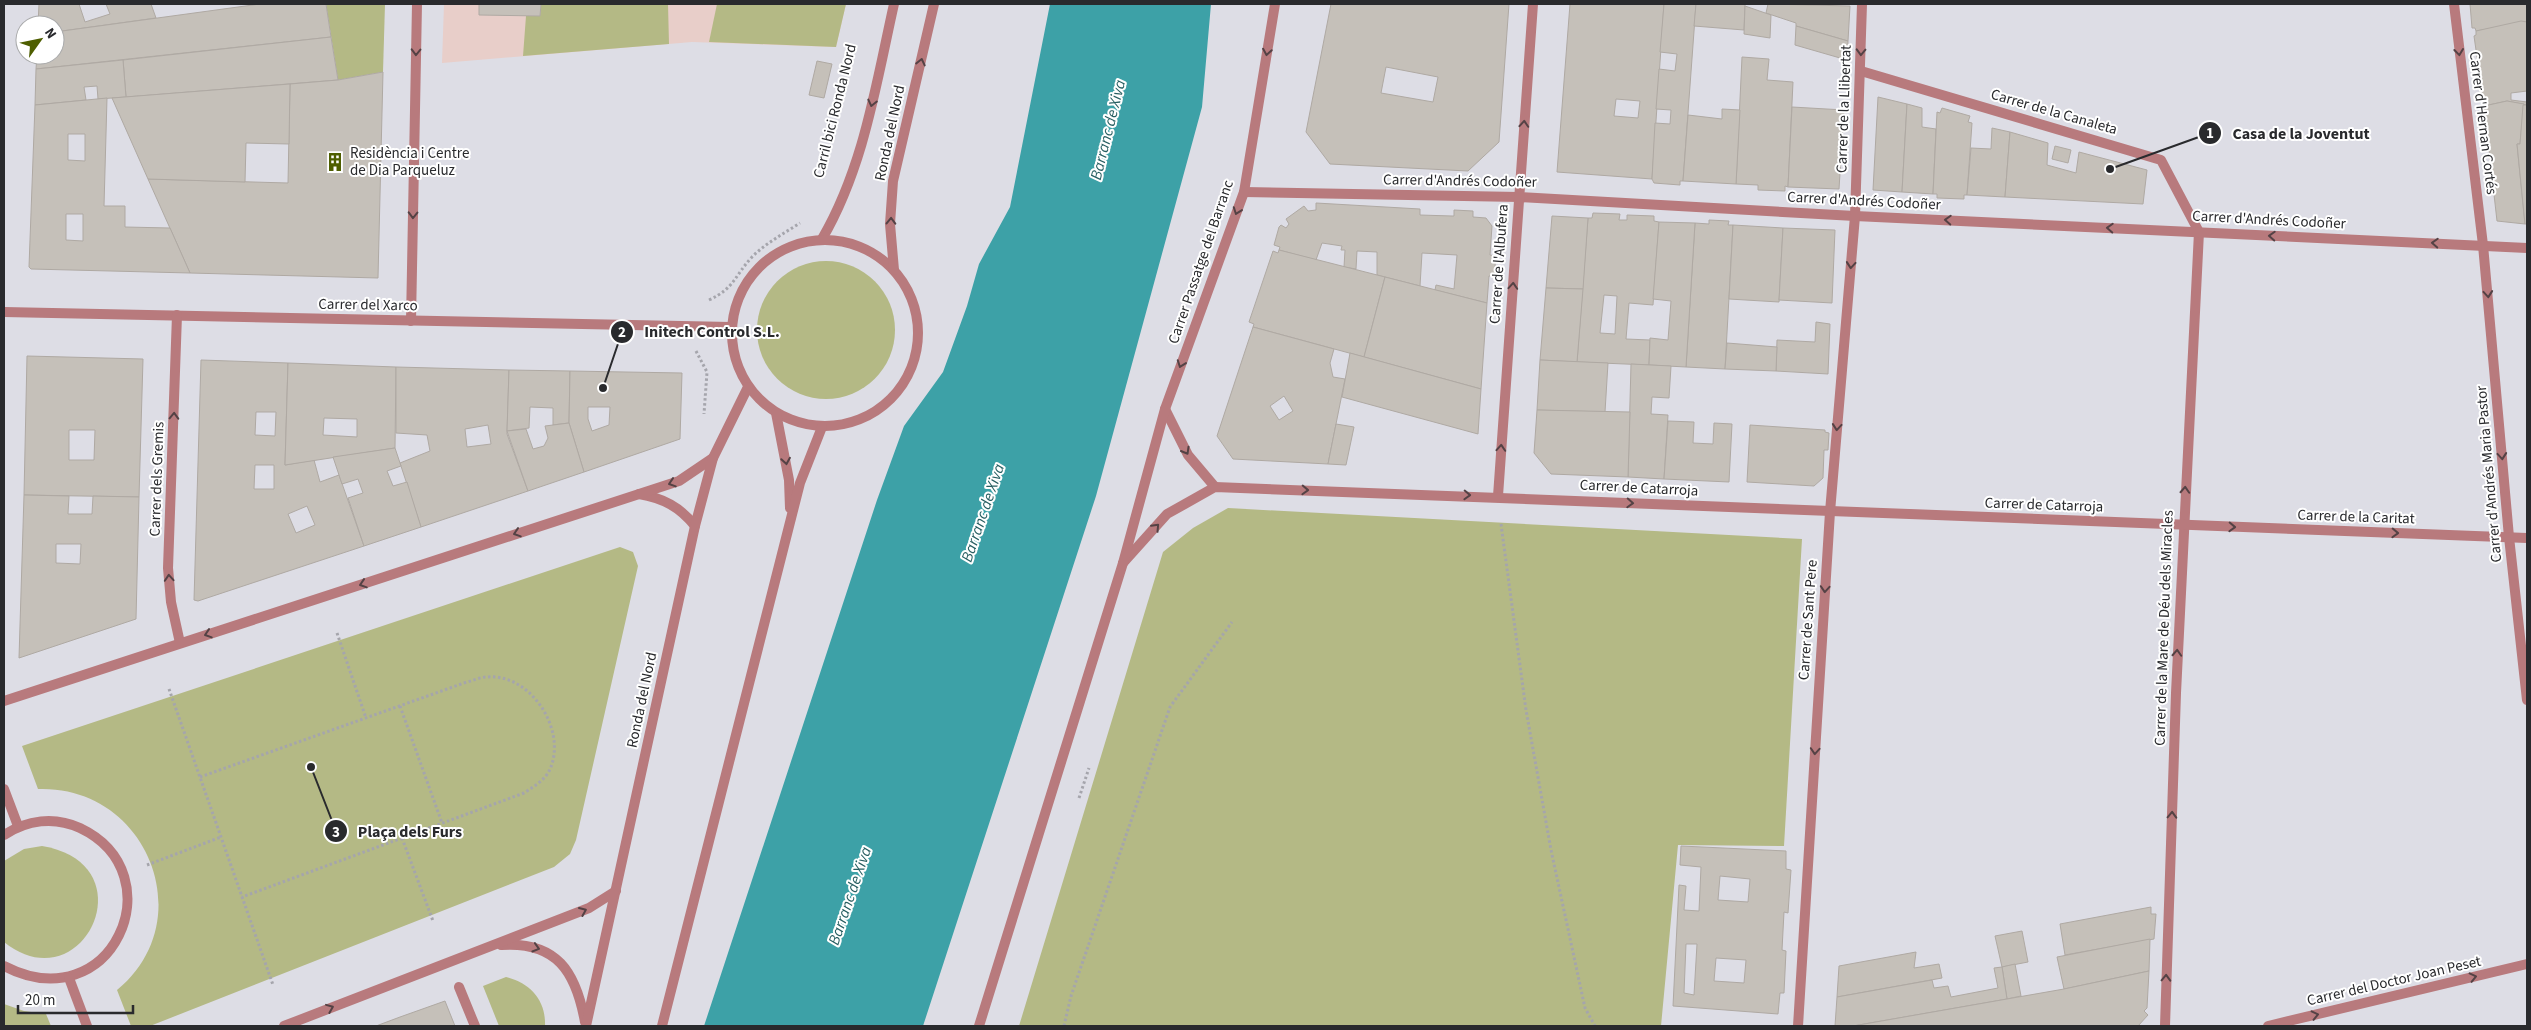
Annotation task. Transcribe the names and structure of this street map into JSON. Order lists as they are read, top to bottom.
{
  "streets": {
    "street": [
      "Carrer de la Llibertat",
      "Carrer de la Canaleta",
      "Carrer d'Hernan Cortés",
      "Ronda del Nord",
      "Carrer d'Andrés Codoñer",
      "Carrer Passatge del Barranc",
      "Carrer de l'Albufera",
      "Carrer del Xarco",
      "Carrer d'Andrés Maria Pastor",
      "Carrer dels Gremis",
      "Carrer de Catarroja",
      "Carrer de la Caritat",
      "Carrer de Sant Pere",
      "Carrer de la Mare de Déu dels Miracles",
      "Carrer del Doctor Joan Peset"
    ]
  },
  "crossings": [
    ["Carrer de la Llibertat", "Carrer de la Canaleta"],
    ["Carrer de la Llibertat", "Carrer d'Andrés Codoñer"],
    ["Carrer de la Llibertat", "Carrer de Sant Pere"],
    ["Carrer de la Canaleta", "Carrer d'Andrés Codoñer"],
    ["Carrer de la Canaleta", "Carrer de la Mare de Déu dels Miracles"],
    ["Carrer d'Hernan Cortés", "Carrer d'Andrés Codoñer"],
    ["Carrer d'Hernan Cortés", "Carrer d'Andrés Maria Pastor"],
    ["Carrer d'Andrés Codoñer", "Carrer Passatge del Barranc"],
    ["Carrer d'Andrés Codoñer", "Carrer de l'Albufera"],
    ["Carrer d'Andrés Codoñer", "Carrer d'Andrés Maria Pastor"],
    ["Carrer d'Andrés Codoñer", "Carrer de Sant Pere"],
    ["Carrer d'Andrés Codoñer", "Carrer de la Mare de Déu dels Miracles"],
    ["Carrer de l'Albufera", "Carrer de Catarroja"],
    ["Carrer del Xarco", "Carrer dels Gremis"],
    ["Carrer d'Andrés Maria Pastor", "Carrer de la Caritat"],
    ["Carrer de Catarroja", "Carrer de la Caritat"],
    ["Carrer de Catarroja", "Carrer de Sant Pere"],
    ["Carrer de Catarroja", "Carrer de la Mare de Déu dels Miracles"],
    ["Carrer de la Caritat", "Carrer de la Mare de Déu dels Miracles"]
  ],
  "one_way": [
    "Carrer d'Hernan Cortés",
    "Carrer d'Andrés Codoñer",
    "Carrer Passatge del Barranc",
    "Carrer de l'Albufera",
    "Carrer d'Andrés Maria Pastor",
    "Carrer dels Gremis",
    "Carrer de Catarroja",
    "Carrer de la Caritat",
    "Carrer de Sant Pere",
    "Carrer de la Mare de Déu dels Miracles",
    "Carrer del Doctor Joan Peset"
  ],
  "water": ["Barranc de Xiva"],
  "places": {
    "building": ["Residència i Centre de Dia Parqueluz"],
    "other": ["Casa de la Joventut", "Initech Control S.L.", "Plaça dels Furs"]
  },
  "scale_bar": "20 m",
  "north": "top right"
}
